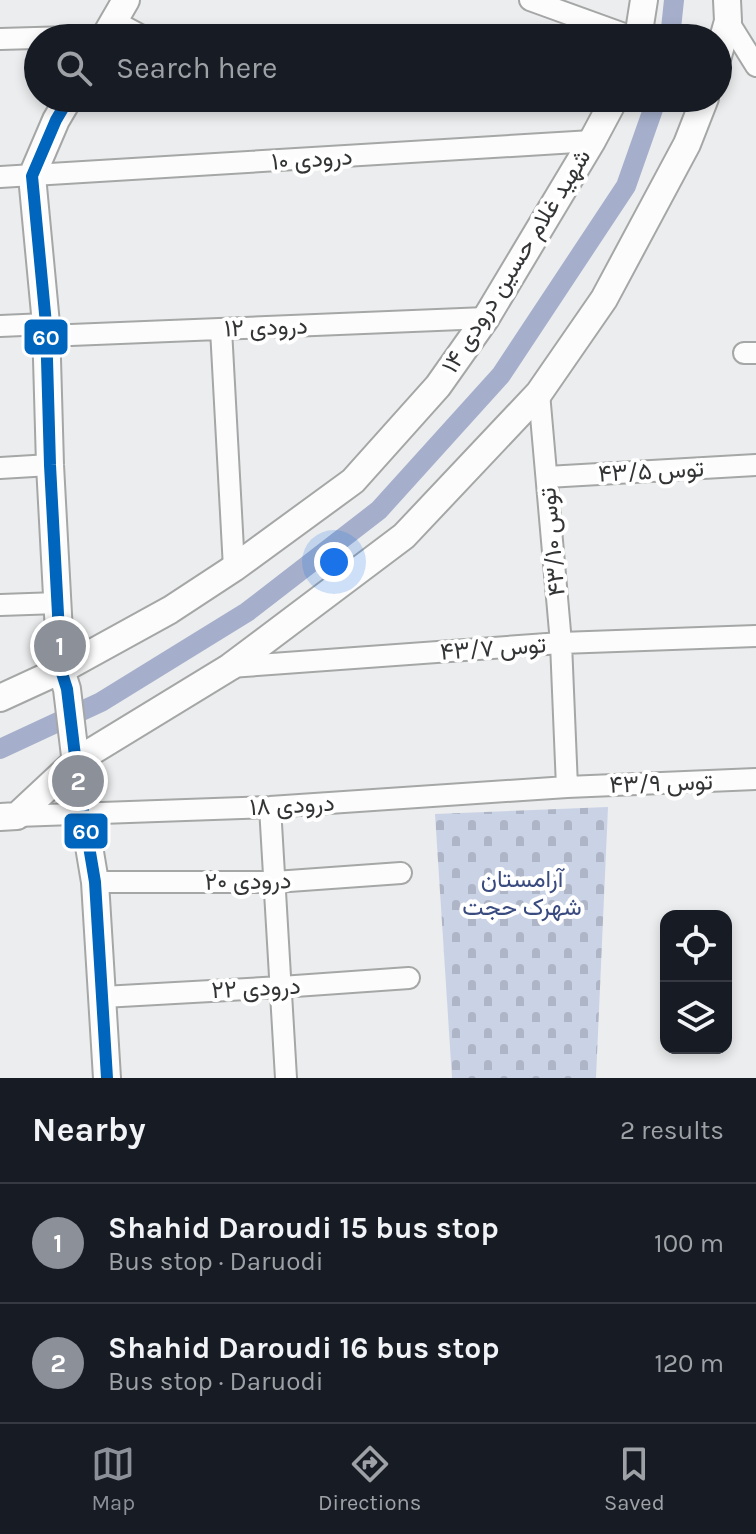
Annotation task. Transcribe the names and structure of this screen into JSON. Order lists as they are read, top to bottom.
{
  "streets": {
    "street": [
      "درودی ۱۰",
      "شهید غلام حسین درودی ۱۴",
      "درودی ۱۲",
      "توس ۴۳/۵",
      "توس ۴۳/۱۰",
      "توس ۴۳/۷",
      "توس ۴۳/۹",
      "درودی ۱۸",
      "درودی ۲۰",
      "درودی ۲۲"
    ]
  },
  "crossings": [
    ["درودی ۱۰", "شهید غلام حسین درودی ۱۴"],
    ["شهید غلام حسین درودی ۱۴", "درودی ۱۲"],
    ["توس ۴۳/۵", "توس ۴۳/۱۰"],
    ["توس ۴۳/۱۰", "توس ۴۳/۷"],
    ["توس ۴۳/۱۰", "توس ۴۳/۹"],
    ["توس ۴۳/۱۰", "درودی ۱۸"],
    ["توس ۴۳/۹", "درودی ۱۸"]
  ],
  "parks": ["آرامستان شهرک حجت"],
  "lines": ["transit line 60"],
  "page": {
    "search": "Search here",
    "pins": ["1", "2"],
    "heading": ["Nearby", "2 results"],
    "list": [
      {
        "mark": "1",
        "name": "Shahid Daroudi 15 bus stop",
        "note": "Bus stop · Daruodi",
        "value": "100 m"
      },
      {
        "mark": "2",
        "name": "Shahid Daroudi 16 bus stop",
        "note": "Bus stop · Daruodi",
        "value": "120 m"
      }
    ],
    "nav": ["Map", "Directions", "Saved"]
  }
}
